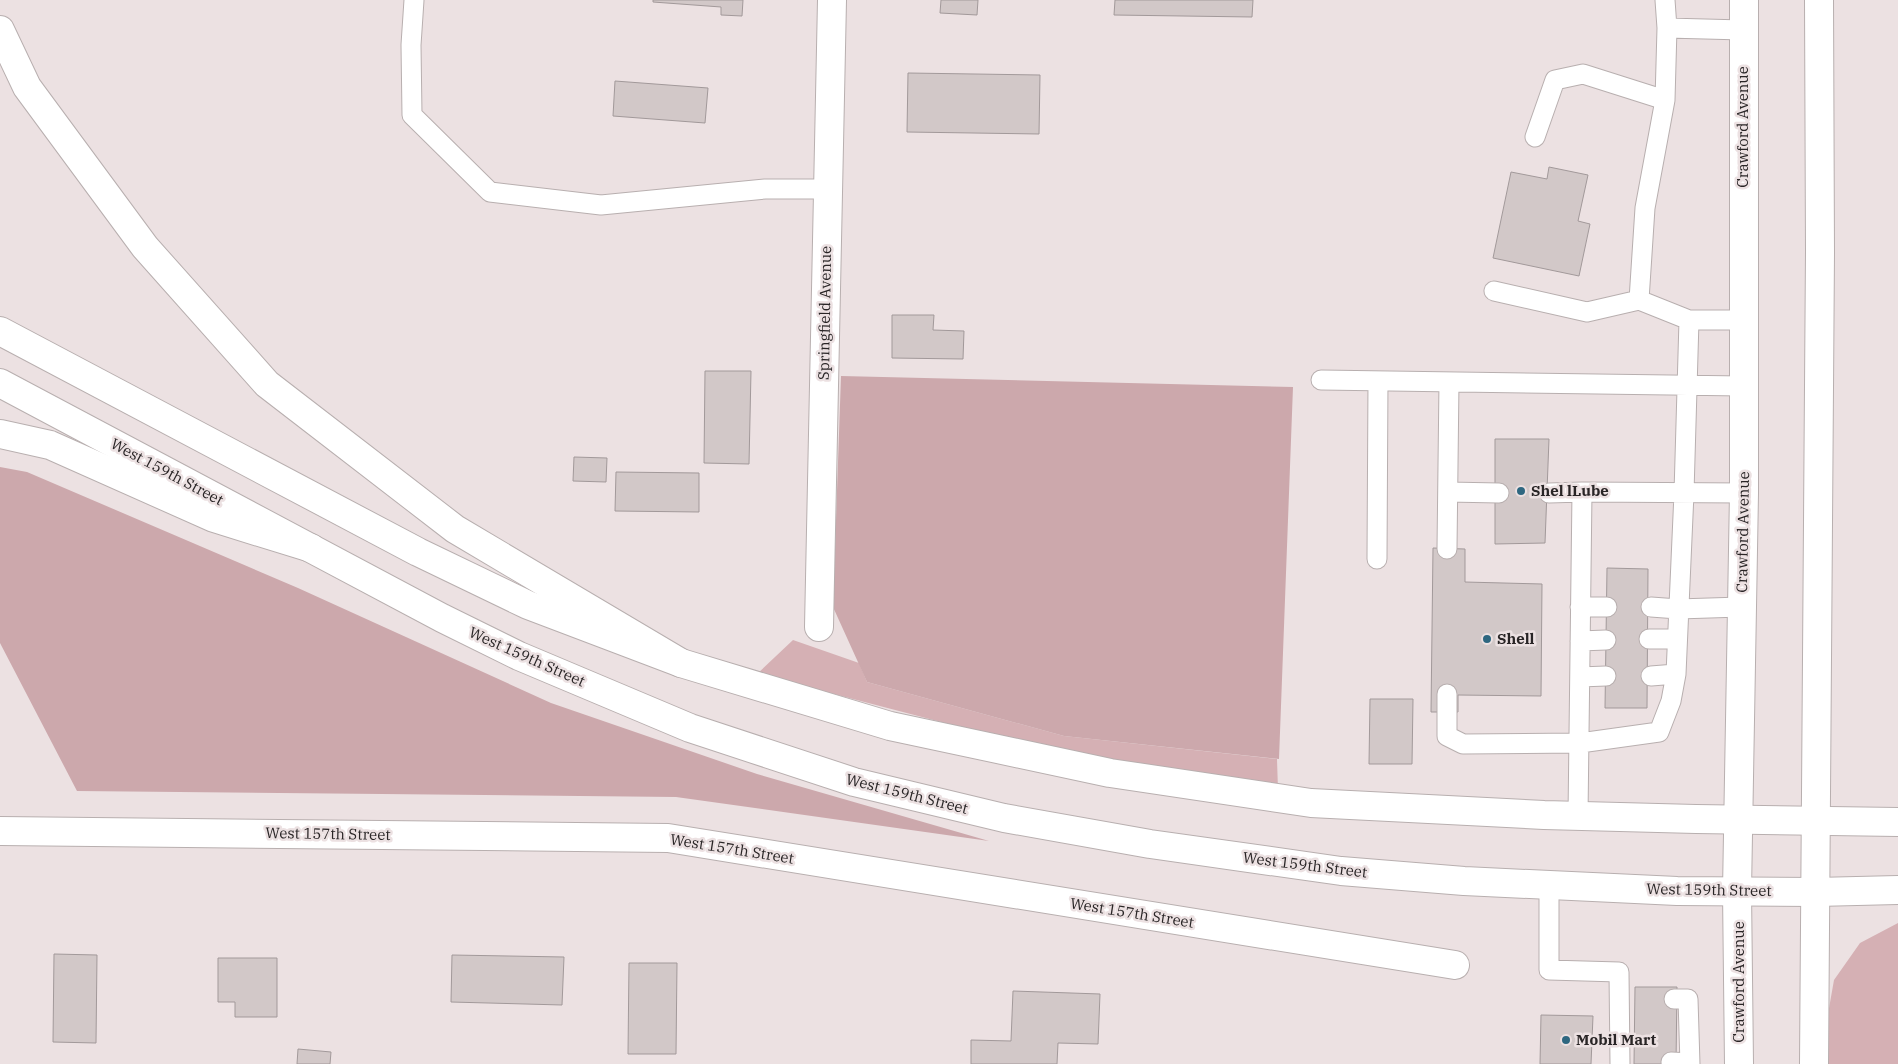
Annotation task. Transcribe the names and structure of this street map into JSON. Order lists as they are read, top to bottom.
{
  "streets": {
    "main road": [
      "Crawford Avenue",
      "Springfield Avenue",
      "West 159th Street",
      "West 157th Street"
    ]
  },
  "crossings": [
    ["Crawford Avenue", "West 159th Street"]
  ],
  "places": ["Shel lLube", "Shell", "Mobil Mart"]
}
